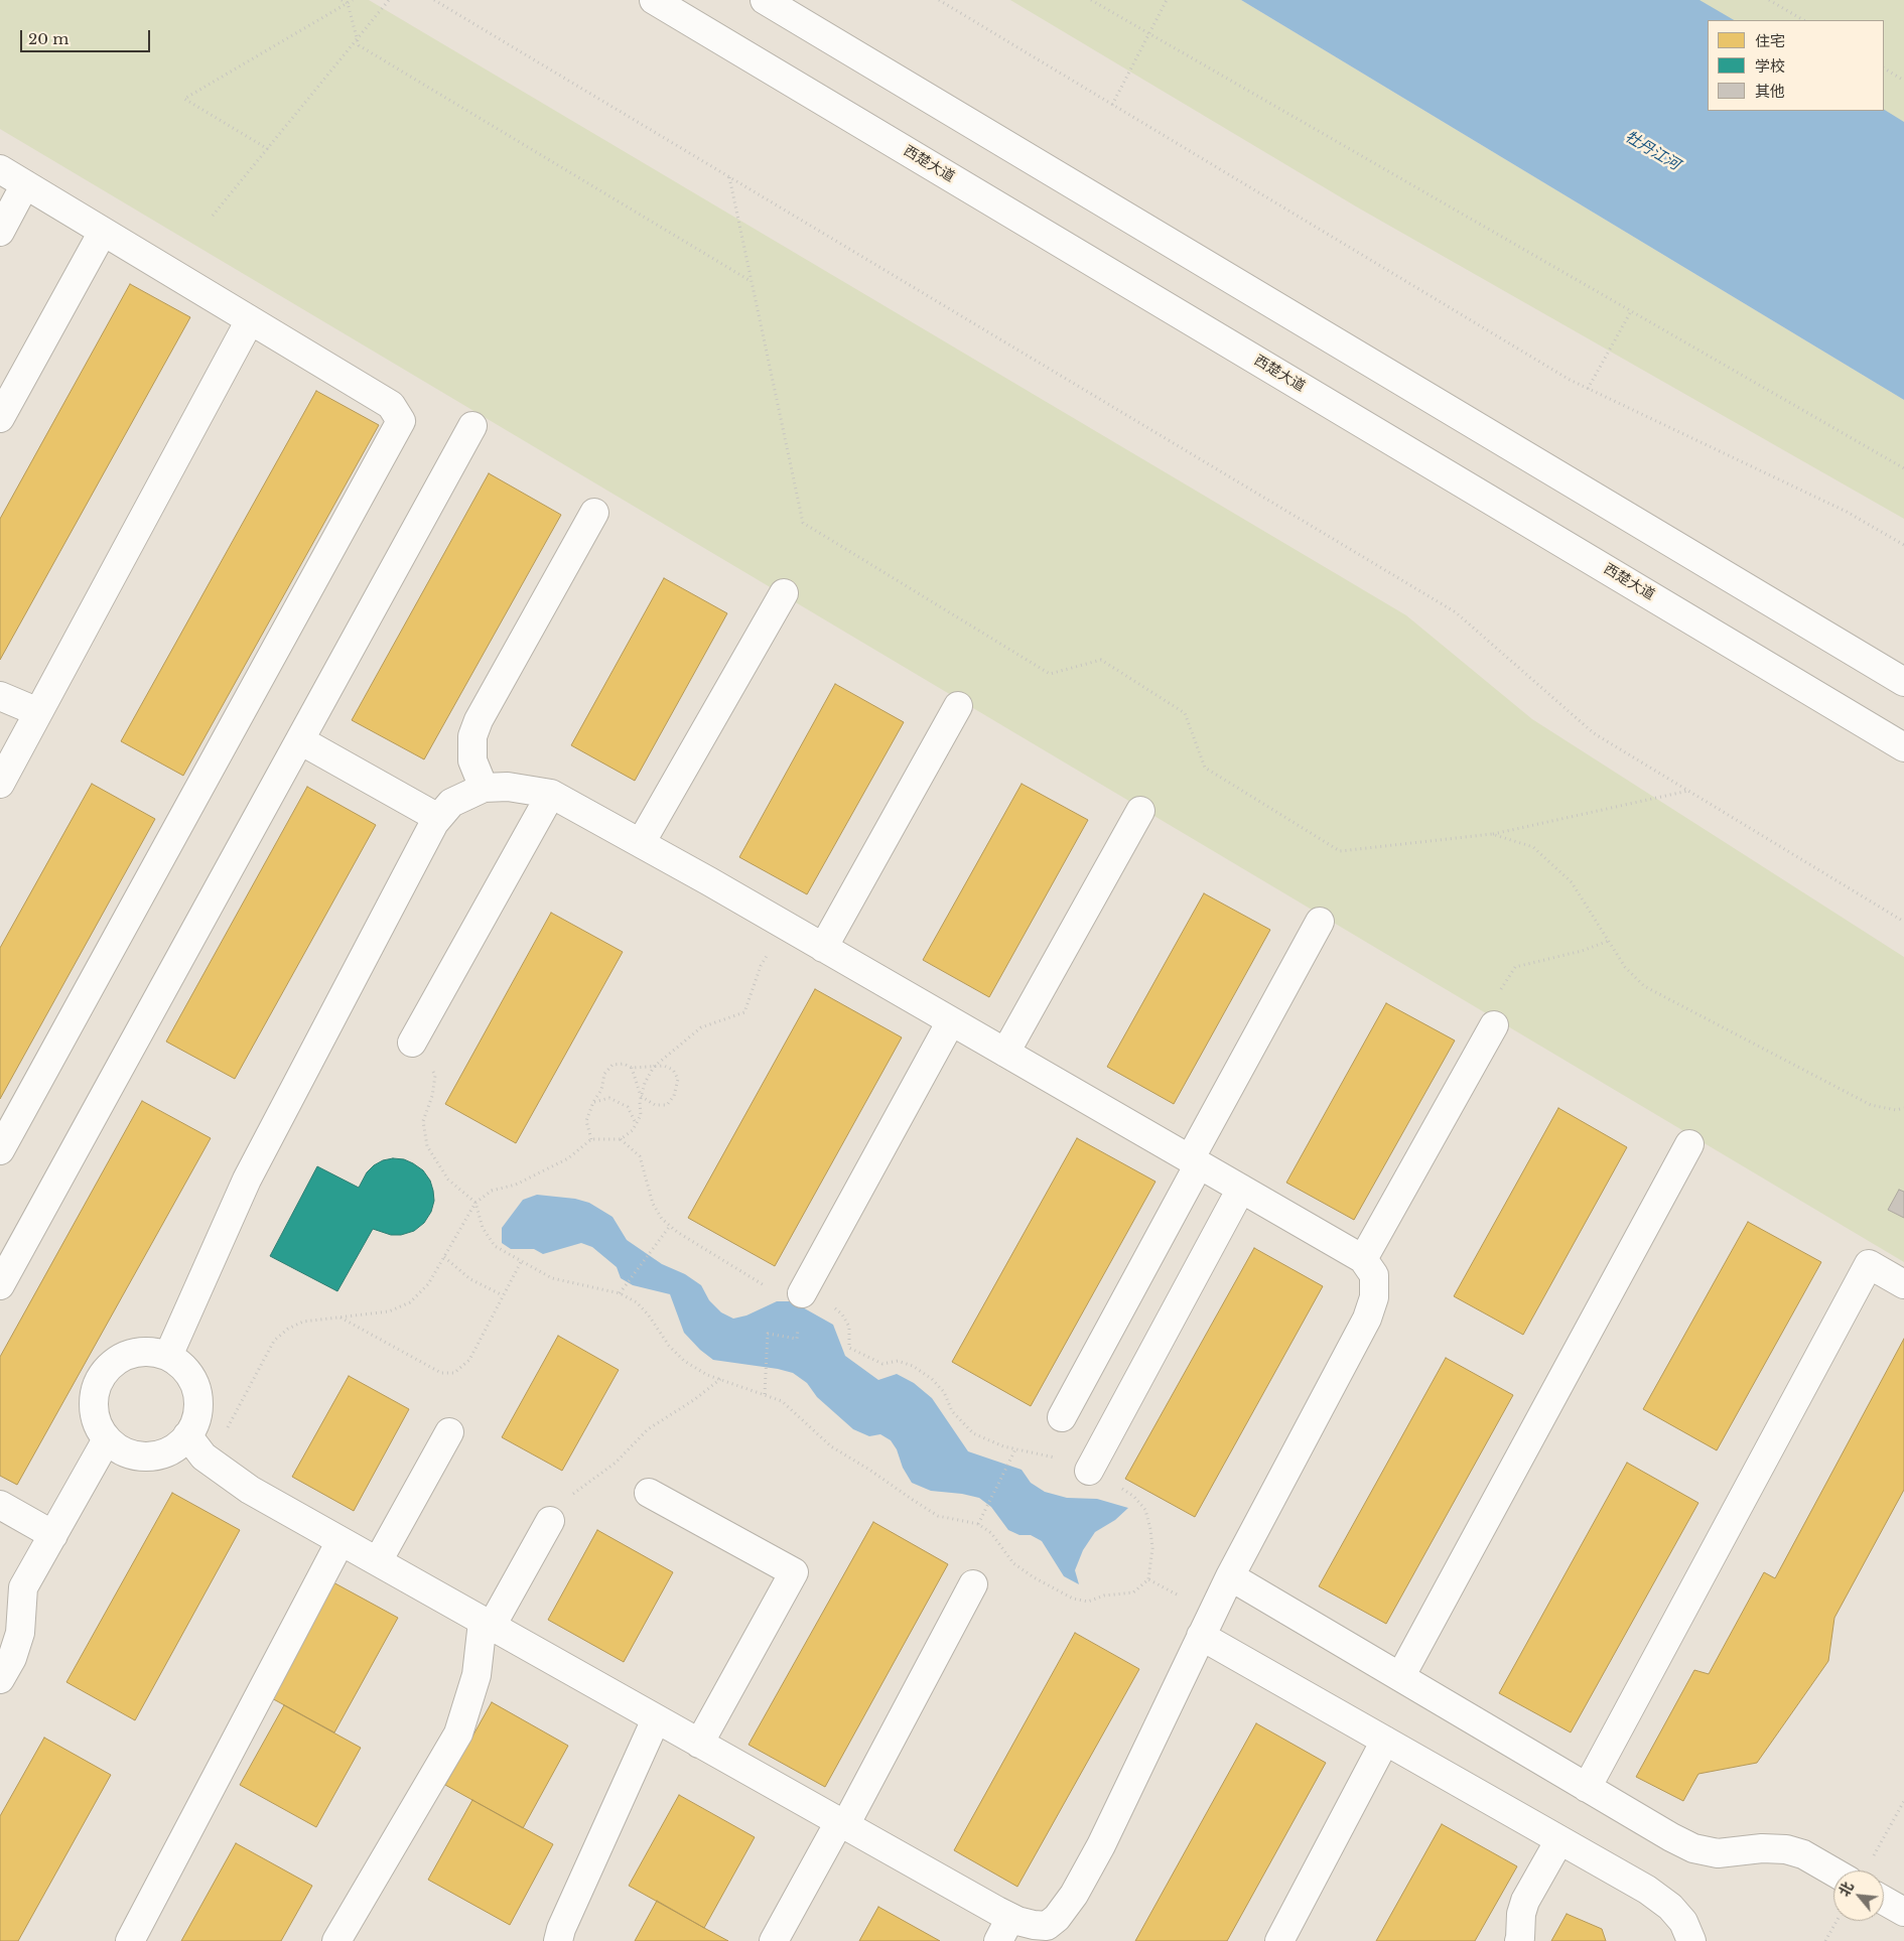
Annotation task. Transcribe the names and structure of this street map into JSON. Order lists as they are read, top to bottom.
{
  "streets": {
    "main road": ["西楚大道"]
  },
  "water": ["牡丹江河"],
  "legend": ["住宅", "学校", "其他"],
  "scale_bar": "20 m",
  "north": "top left"
}
